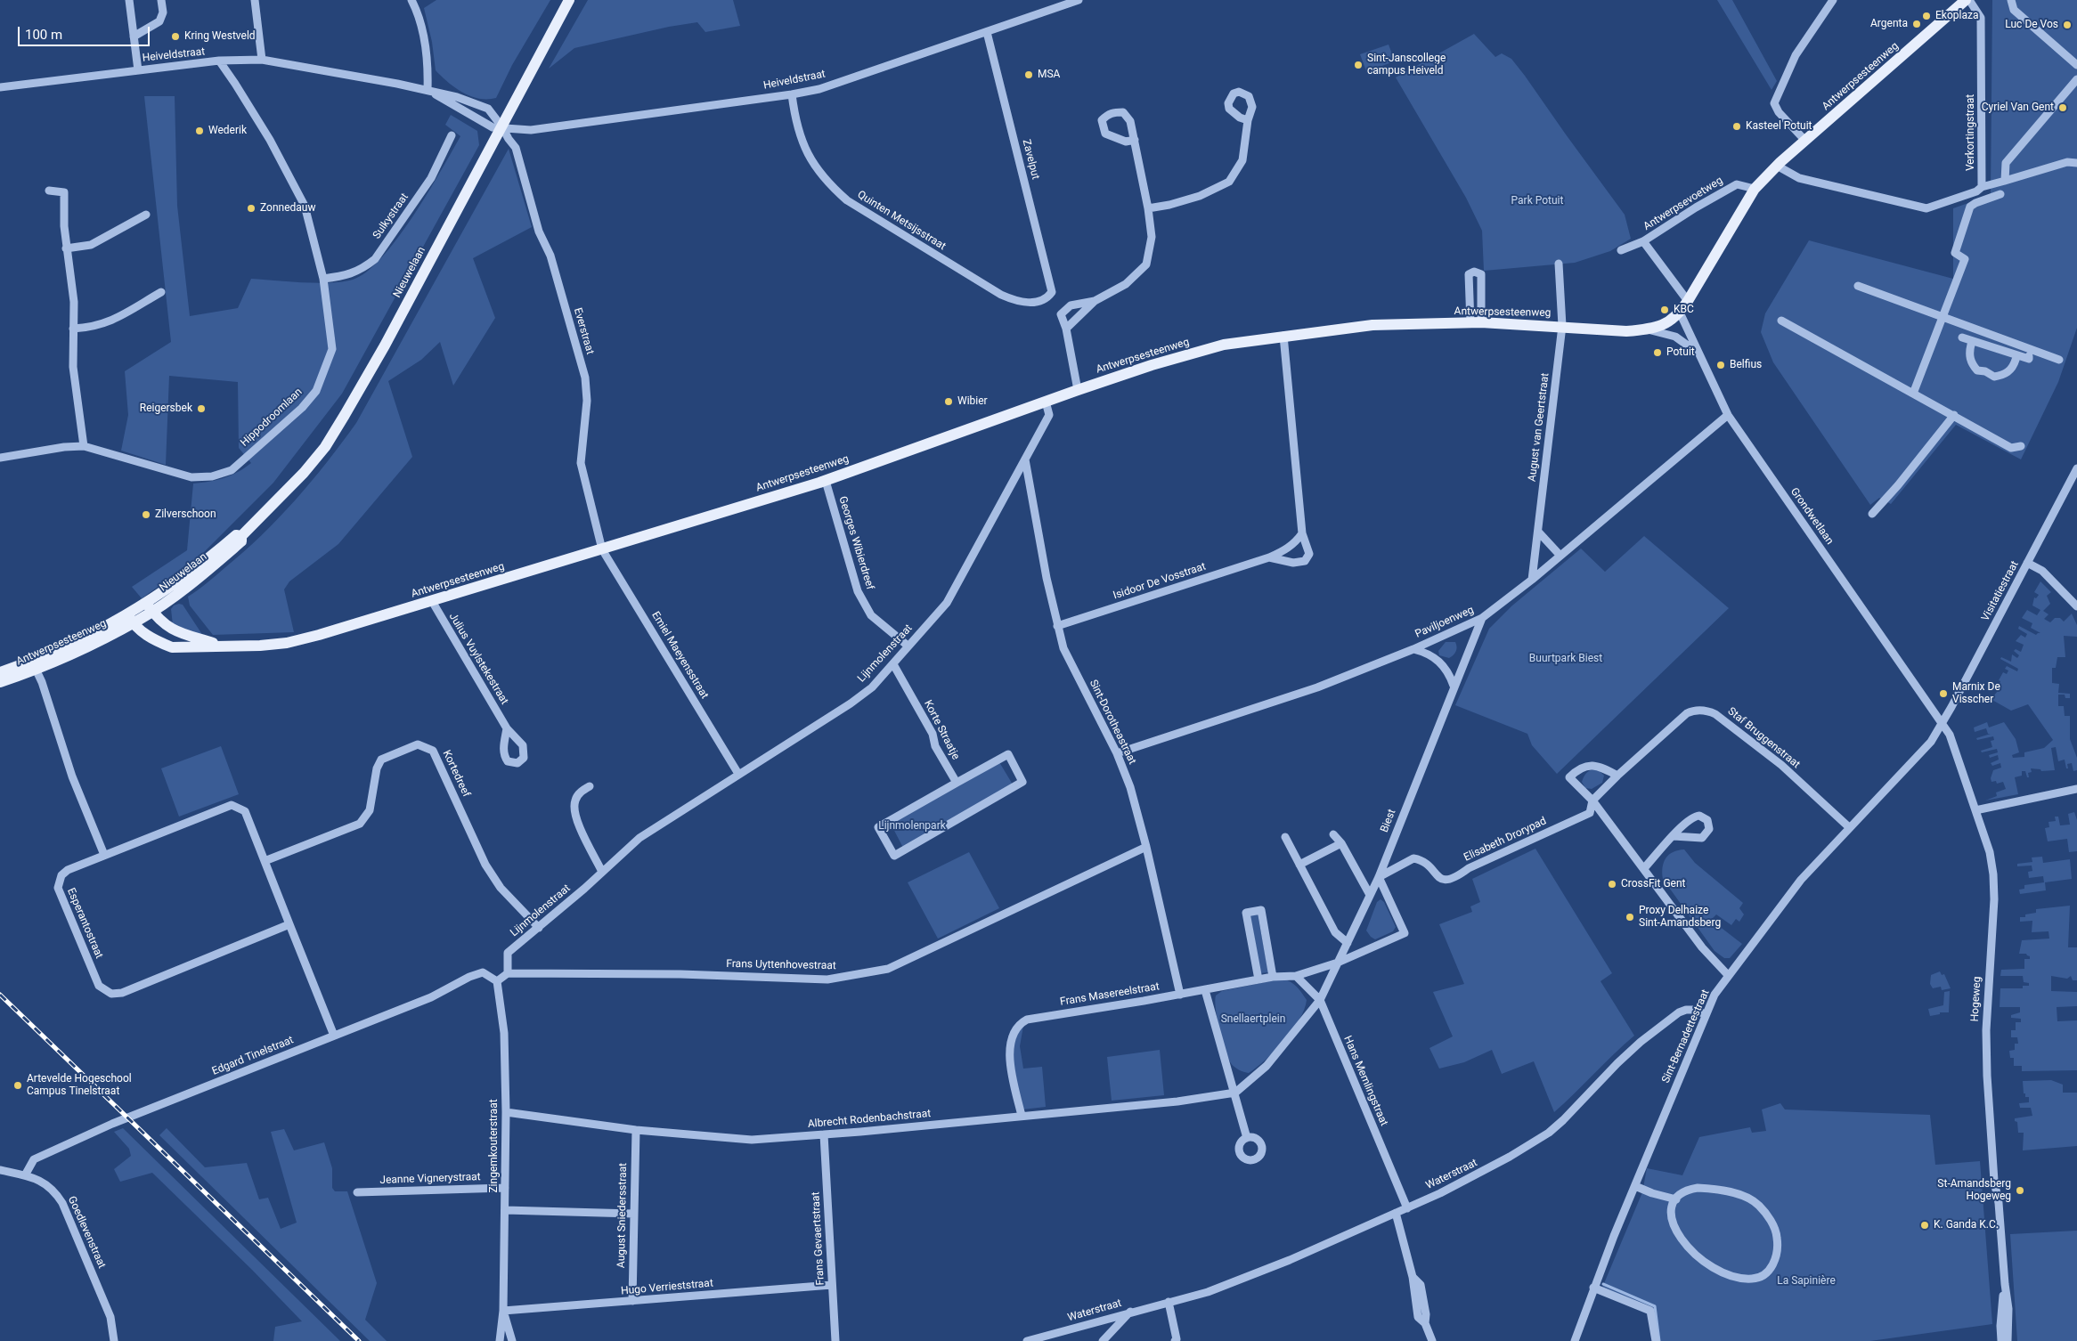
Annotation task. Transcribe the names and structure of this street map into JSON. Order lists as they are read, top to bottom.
{
  "streets": {
    "main road": ["Antwerpsesteenweg", "Nieuwelaan"],
    "street": [
      "Heiveldstraat",
      "Verkortingstraat",
      "Zavelput",
      "Antwerpsevoetweg",
      "Sulkystraat",
      "Quinten Metsijsstraat",
      "Everstraat",
      "Hippodroomlaan",
      "August van Geertstraat",
      "Grondwetlaan",
      "Georges Wibierdreef",
      "Isidoor De Vosstraat",
      "Visitatiestraat",
      "Paviljoenweg",
      "Lijnmolenstraat",
      "Emiel Maeyensstraat",
      "Julius Vuylstekestraat",
      "Sint-Dorotheastraat",
      "Korte Straatje",
      "Staf Bruggenstraat",
      "Kortedreef",
      "Biest",
      "Elisabeth Drorypad",
      "Esperantostraat",
      "Frans Uyttenhovestraat",
      "Frans Masereelstraat",
      "Hogeweg",
      "Sint-Bernadettestraat",
      "Edgard Tinelstraat",
      "Hans Memlingstraat",
      "Albrecht Rodenbachstraat",
      "Zingemkouterstraat",
      "Waterstraat",
      "Jeanne Vignerystraat",
      "August Sniedersstraat",
      "Goedlevenstraat",
      "Frans Gevaertstraat",
      "Hugo Verrieststraat"
    ]
  },
  "crossings": [
    ["Heiveldstraat", "Zavelput"],
    ["Heiveldstraat", "Quinten Metsijsstraat"],
    ["Heiveldstraat", "Nieuwelaan"],
    ["Heiveldstraat", "Everstraat"],
    ["Heiveldstraat", "Hippodroomlaan"],
    ["Antwerpsesteenweg", "Verkortingstraat"],
    ["Antwerpsesteenweg", "Antwerpsevoetweg"],
    ["Antwerpsesteenweg", "Nieuwelaan"],
    ["Antwerpsesteenweg", "Everstraat"],
    ["Antwerpsesteenweg", "August van Geertstraat"],
    ["Antwerpsesteenweg", "Grondwetlaan"],
    ["Antwerpsesteenweg", "Georges Wibierdreef"],
    ["Antwerpsesteenweg", "Lijnmolenstraat"],
    ["Antwerpsesteenweg", "Emiel Maeyensstraat"],
    ["Antwerpsesteenweg", "Julius Vuylstekestraat"],
    ["Zavelput", "Quinten Metsijsstraat"],
    ["Sulkystraat", "Hippodroomlaan"],
    ["Nieuwelaan", "Everstraat"],
    ["Everstraat", "Emiel Maeyensstraat"],
    ["August van Geertstraat", "Paviljoenweg"],
    ["Grondwetlaan", "Visitatiestraat"],
    ["Grondwetlaan", "Paviljoenweg"],
    ["Grondwetlaan", "Hogeweg"],
    ["Grondwetlaan", "Sint-Bernadettestraat"],
    ["Georges Wibierdreef", "Lijnmolenstraat"],
    ["Isidoor De Vosstraat", "Sint-Dorotheastraat"],
    ["Visitatiestraat", "Hogeweg"],
    ["Visitatiestraat", "Sint-Bernadettestraat"],
    ["Paviljoenweg", "Sint-Dorotheastraat"],
    ["Paviljoenweg", "Biest"],
    ["Lijnmolenstraat", "Emiel Maeyensstraat"],
    ["Lijnmolenstraat", "Sint-Dorotheastraat"],
    ["Lijnmolenstraat", "Korte Straatje"],
    ["Lijnmolenstraat", "Kortedreef"],
    ["Lijnmolenstraat", "Frans Uyttenhovestraat"],
    ["Sint-Dorotheastraat", "Frans Uyttenhovestraat"],
    ["Sint-Dorotheastraat", "Frans Masereelstraat"],
    ["Staf Bruggenstraat", "Elisabeth Drorypad"],
    ["Staf Bruggenstraat", "Sint-Bernadettestraat"],
    ["Kortedreef", "Esperantostraat"],
    ["Biest", "Elisabeth Drorypad"],
    ["Biest", "Frans Masereelstraat"],
    ["Elisabeth Drorypad", "Frans Masereelstraat"],
    ["Esperantostraat", "Edgard Tinelstraat"],
    ["Frans Masereelstraat", "Albrecht Rodenbachstraat"],
    ["Hogeweg", "Sint-Bernadettestraat"],
    ["Sint-Bernadettestraat", "Waterstraat"],
    ["Edgard Tinelstraat", "Zingemkouterstraat"],
    ["Edgard Tinelstraat", "Goedlevenstraat"],
    ["Hans Memlingstraat", "Waterstraat"],
    ["Albrecht Rodenbachstraat", "Zingemkouterstraat"],
    ["Albrecht Rodenbachstraat", "August Sniedersstraat"],
    ["Albrecht Rodenbachstraat", "Frans Gevaertstraat"],
    ["Zingemkouterstraat", "Jeanne Vignerystraat"],
    ["Zingemkouterstraat", "Hugo Verrieststraat"],
    ["August Sniedersstraat", "Hugo Verrieststraat"],
    ["Frans Gevaertstraat", "Hugo Verrieststraat"]
  ],
  "parks": [
    "Park Potuit",
    "Buurtpark Biest",
    "Lijnmolenpark",
    "Snellaertplein",
    "La Sapinière"
  ],
  "places": [
    "Ekoplaza",
    "Argenta",
    "Luc De Vos",
    "Kring Westveld",
    "Sint-Janscollege campus Heiveld",
    "MSA",
    "Cyriel Van Gent",
    "Kasteel Potuit",
    "Wederik",
    "Zonnedauw",
    "KBC",
    "Potuit",
    "Belfius",
    "Wibier",
    "Reigersbek",
    "Zilverschoon",
    "Marnix De Visscher",
    "CrossFit Gent",
    "Proxy Delhaize Sint-Amandsberg",
    "Artevelde Hogeschool Campus Tinelstraat",
    "St-Amandsberg Hogeweg",
    "K. Ganda K.C."
  ],
  "scale_bar": "100 m"
}
